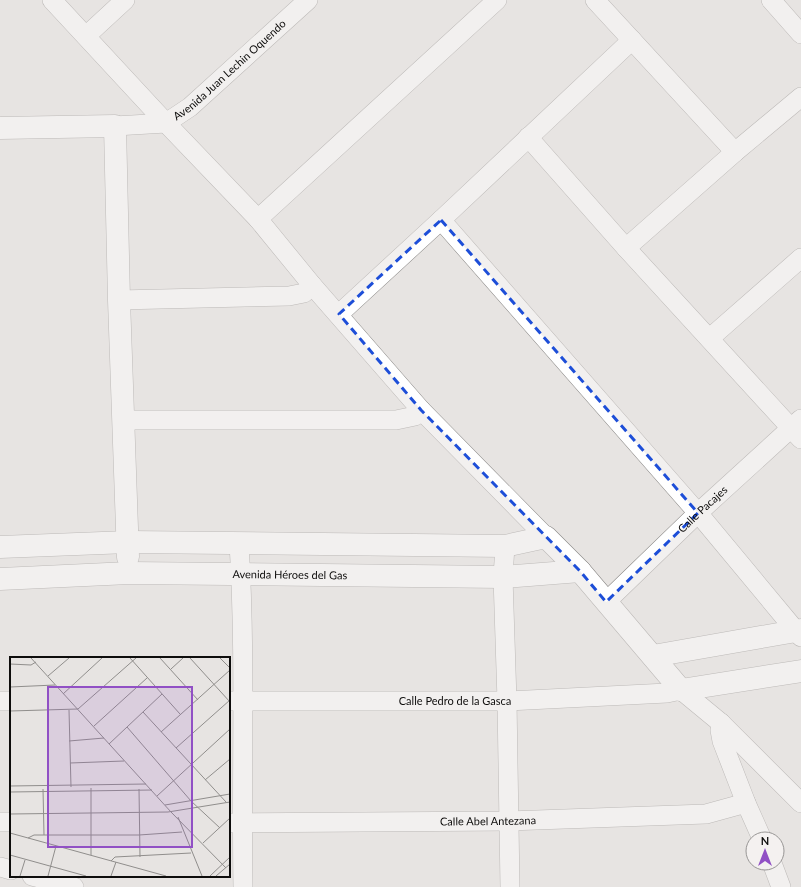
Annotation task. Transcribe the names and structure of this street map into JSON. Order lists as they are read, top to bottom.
{
  "streets": {
    "street": [
      "Avenida Juan Lechin Oquendo",
      "Calle Pacajes",
      "Avenida Héroes del Gas",
      "Calle Pedro de la Gasca",
      "Calle Abel Antezana"
    ]
  },
  "north": "top"
}
